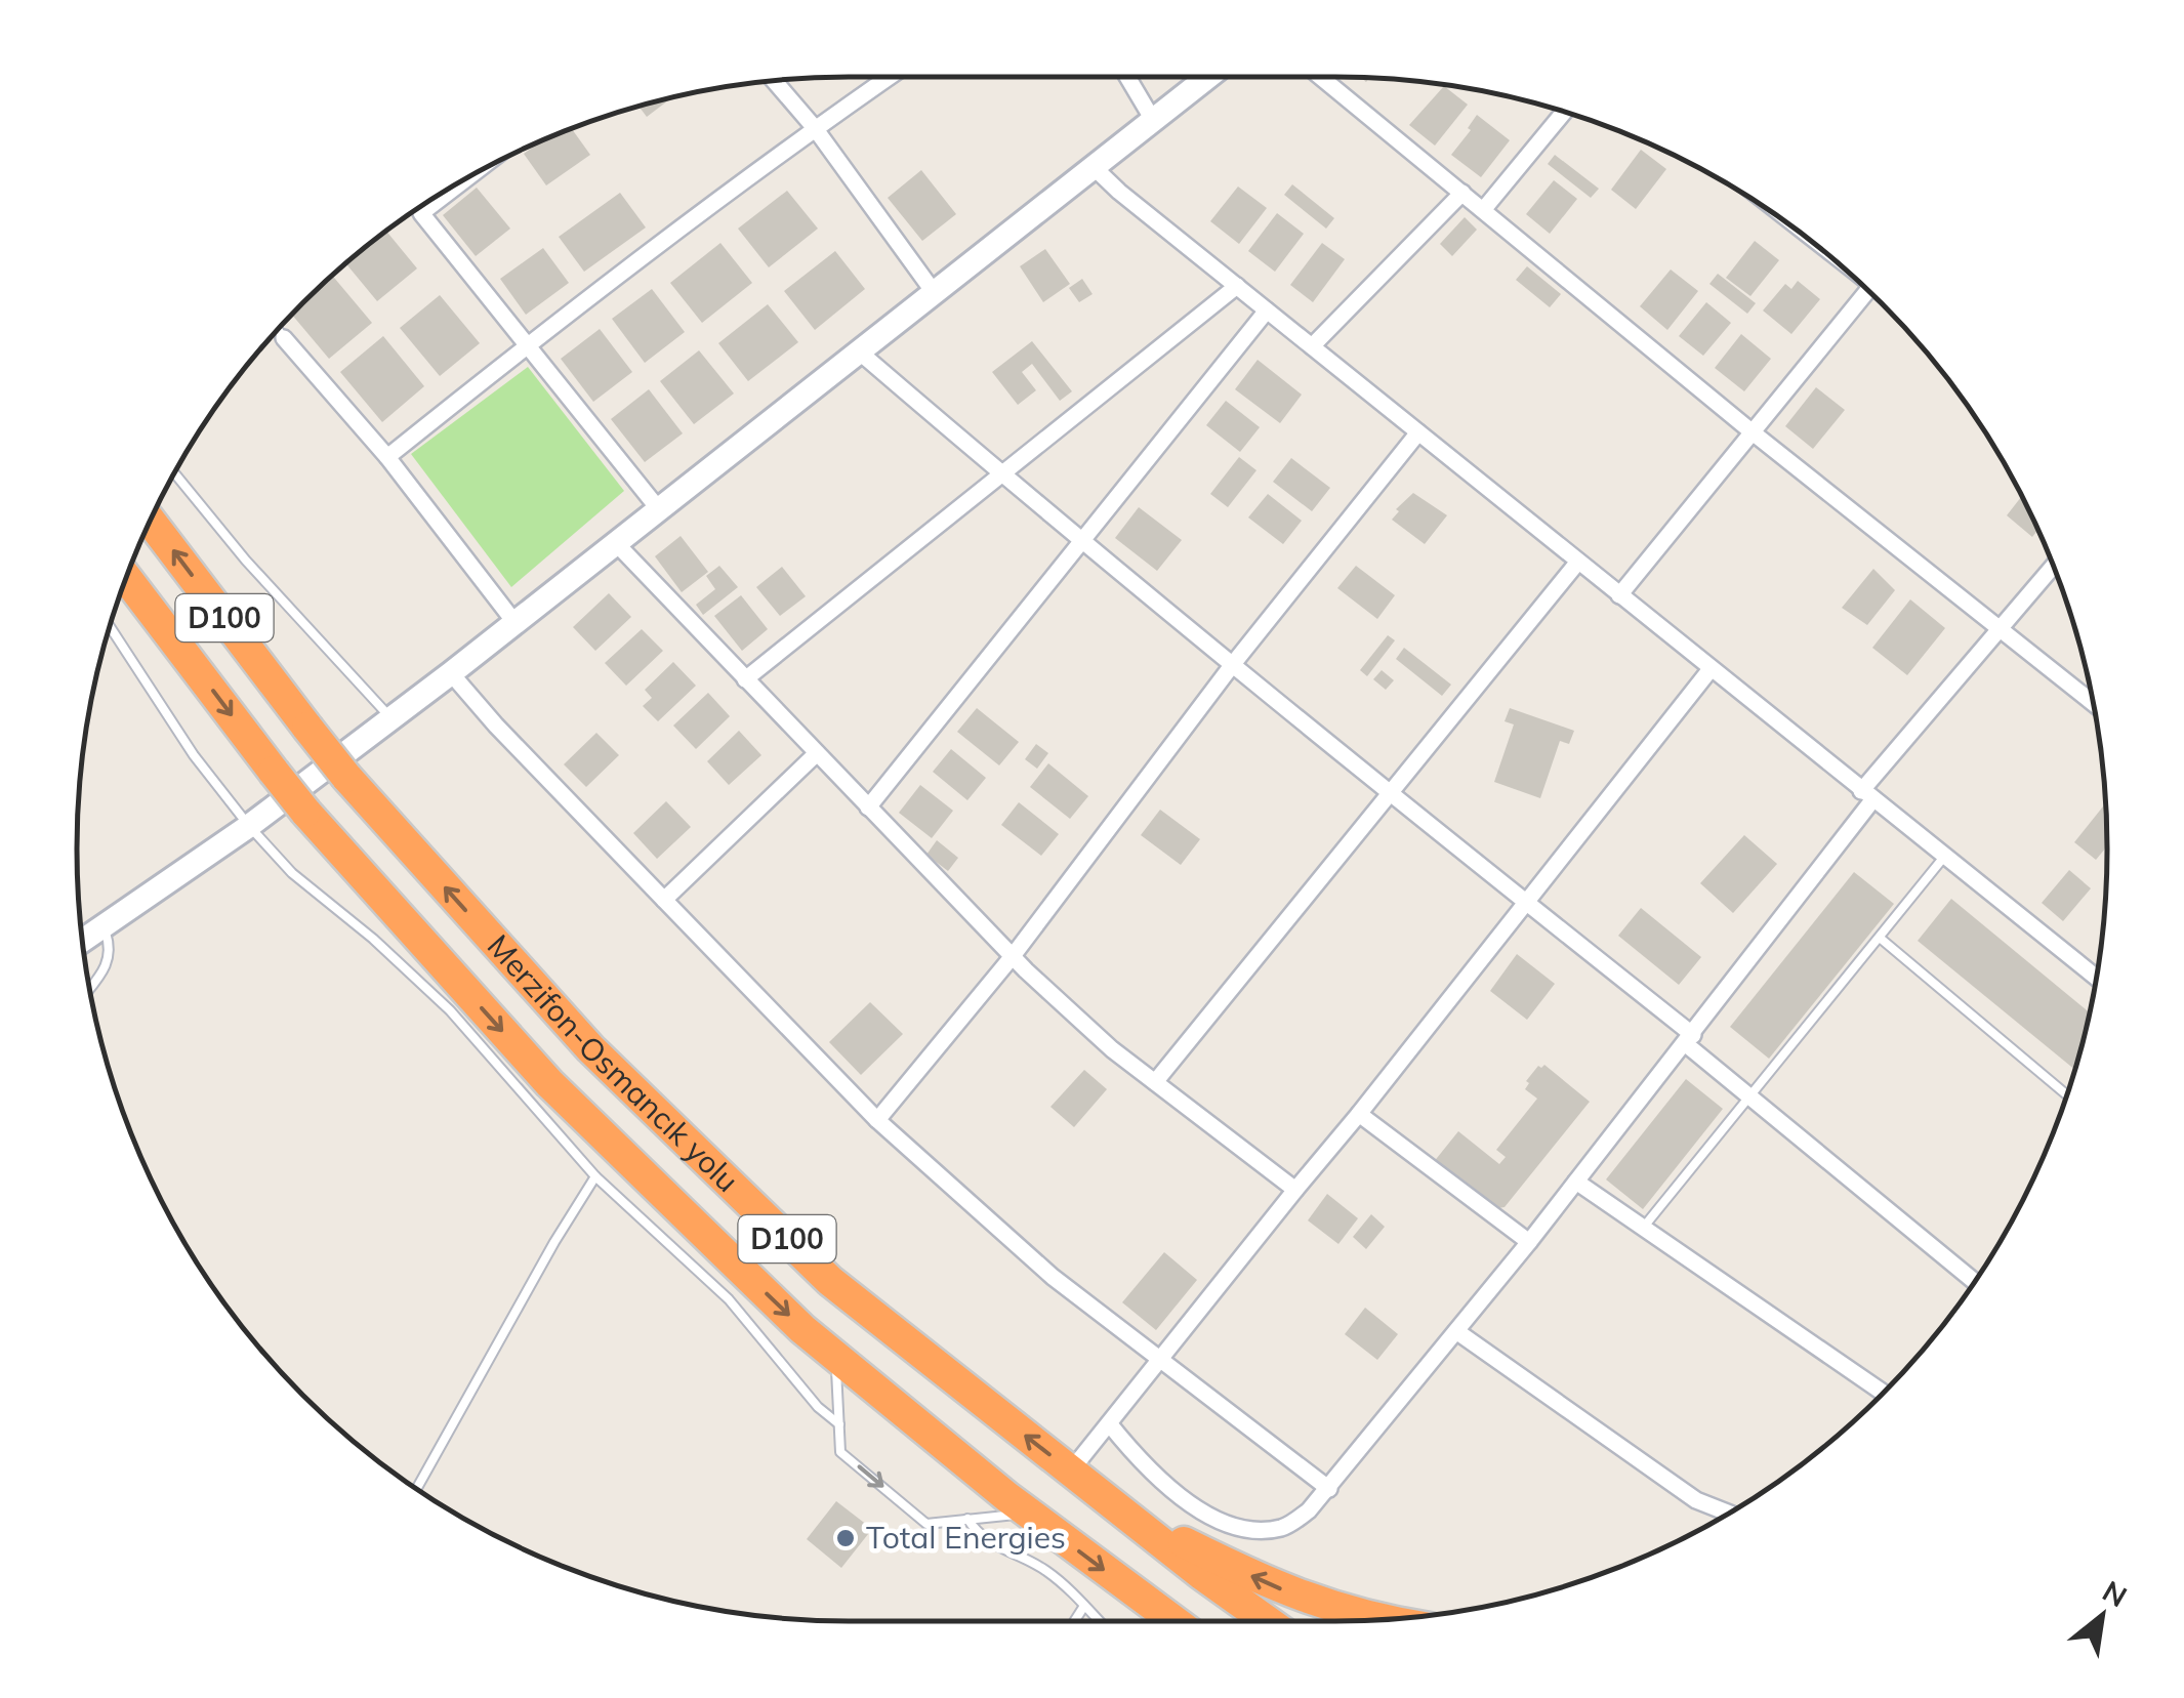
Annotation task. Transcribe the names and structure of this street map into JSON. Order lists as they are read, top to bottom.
{
  "streets": {
    "highway": ["D100", "Merzifon-Osmancık yolu"]
  },
  "places": ["Total Energies"],
  "north": "top right"
}
